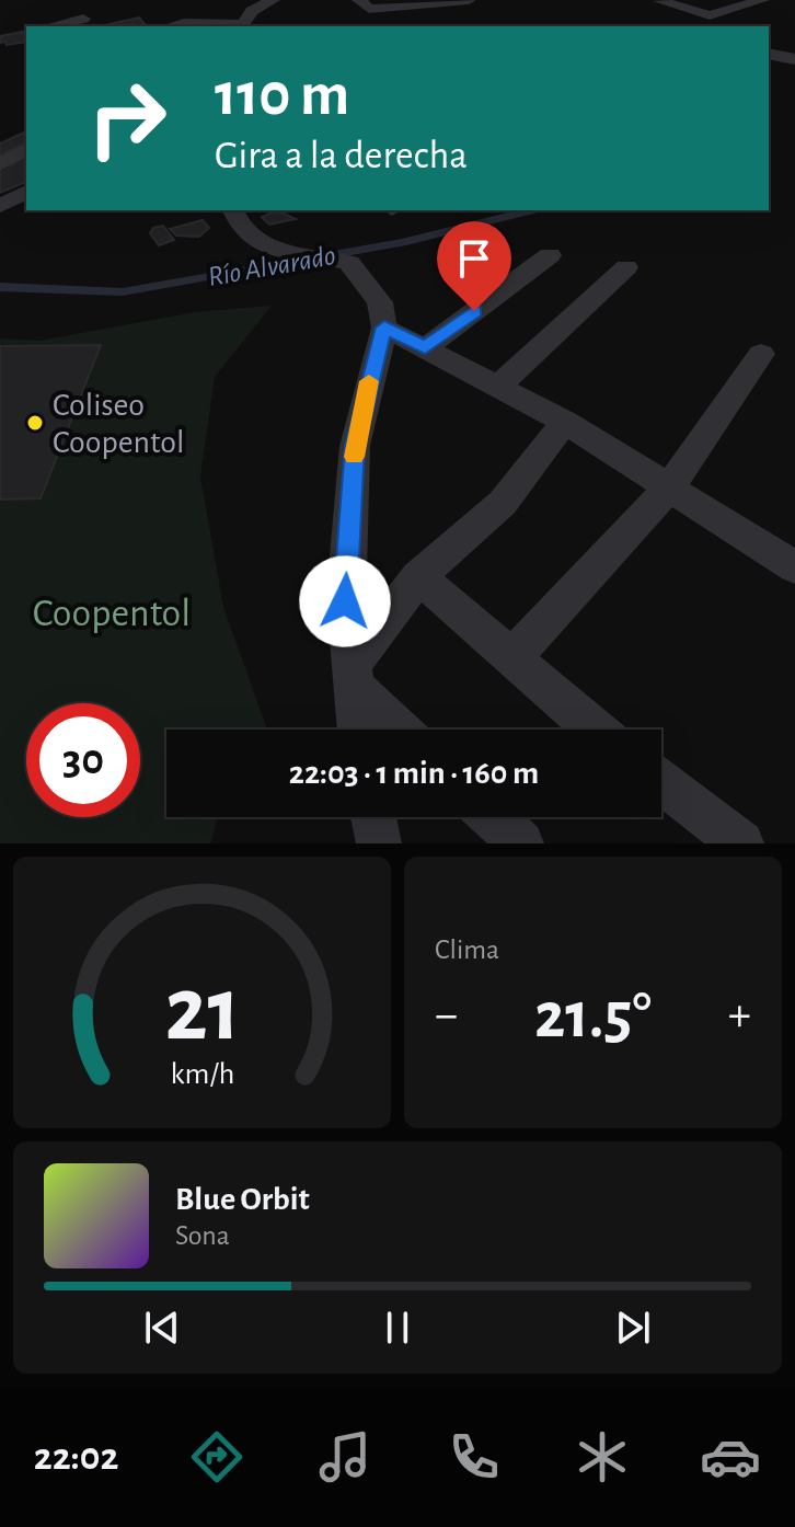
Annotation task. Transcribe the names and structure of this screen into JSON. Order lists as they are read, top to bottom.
{
  "water": ["Río Alvarado"],
  "parks": ["Coopentol"],
  "places": ["Coliseo Coopentol"],
  "page": {
    "turn": ["110 m", "Gira a la derecha"],
    "limit": "30",
    "trip": "22:03 · 1 min · 160 m",
    "tile": "Clima",
    "heat": ["−", "21.5°", "+"],
    "song": ["Blue Orbit", "Sona"],
    "tabs": "22:02",
    "gauge": ["21", "km/h"]
  }
}
